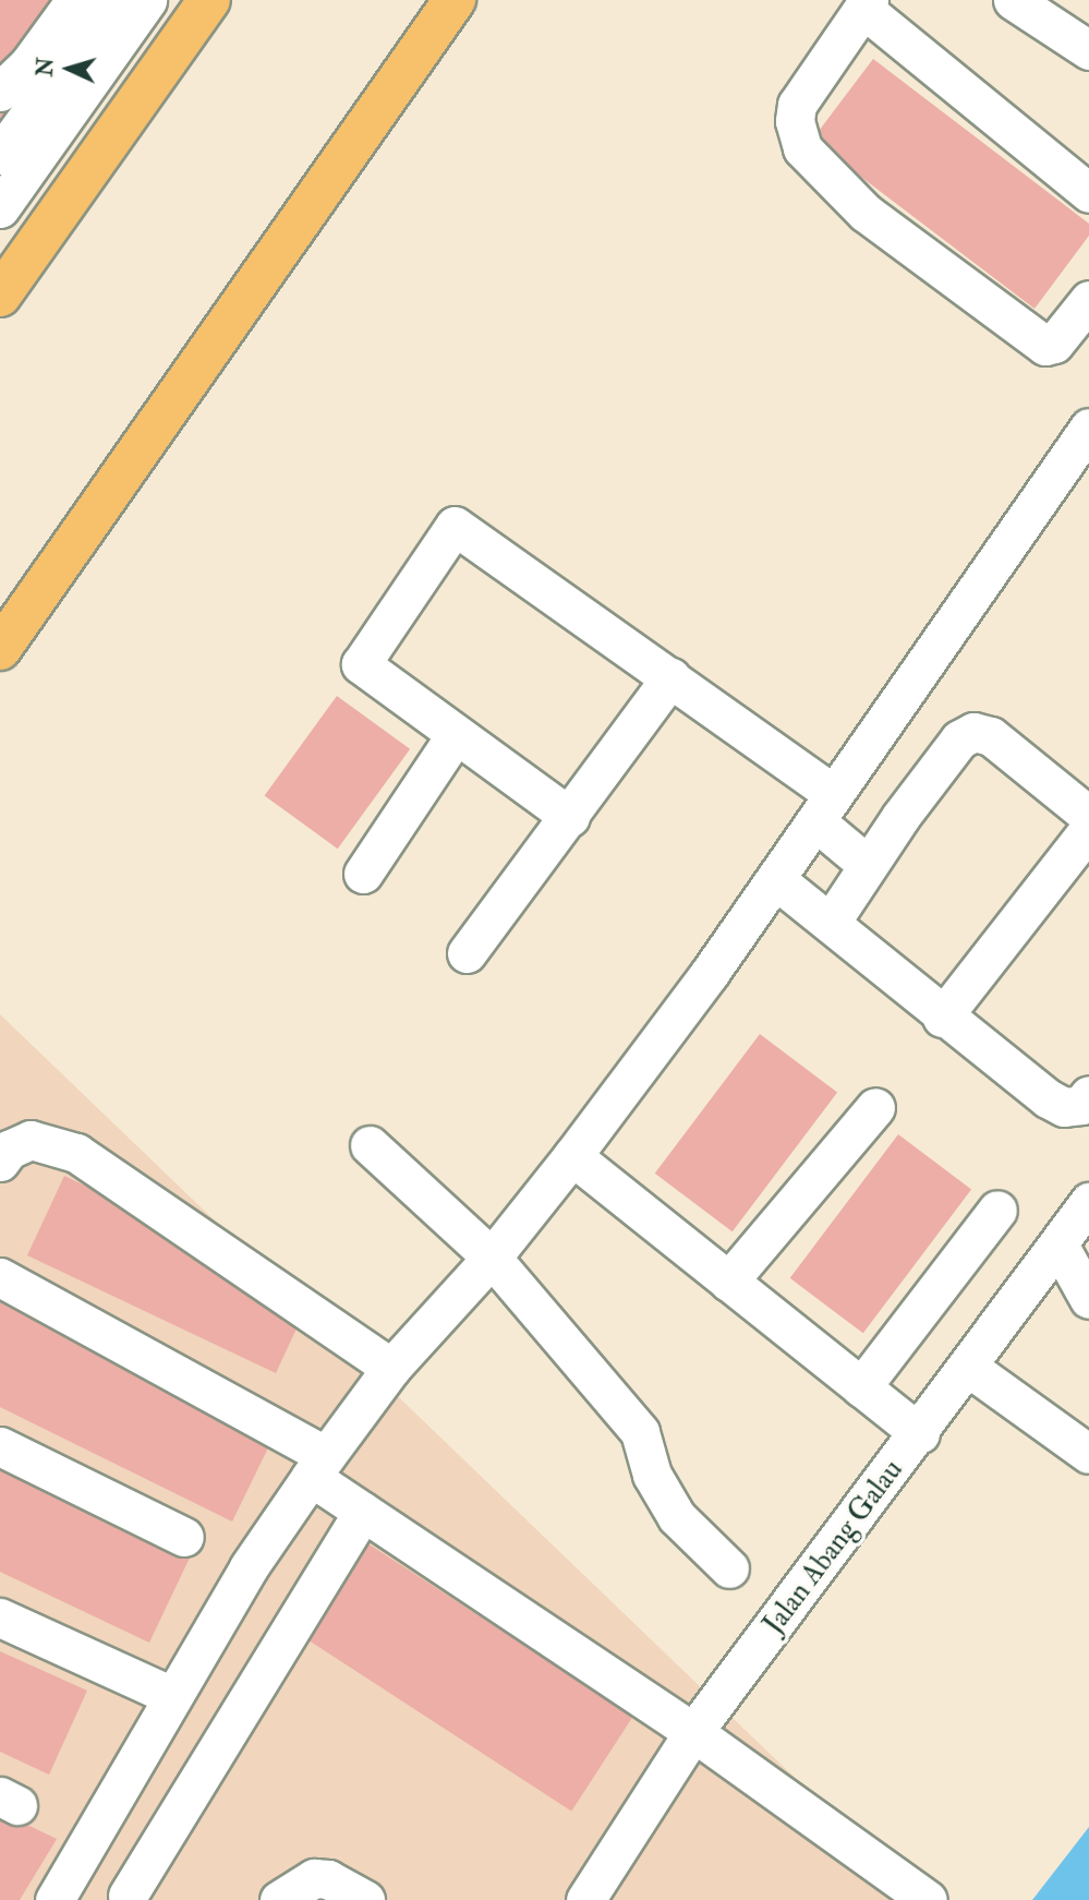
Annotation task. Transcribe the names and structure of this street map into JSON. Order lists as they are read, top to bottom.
{
  "streets": {
    "street": ["Jalan Abang Galau"]
  },
  "north": "left"
}
